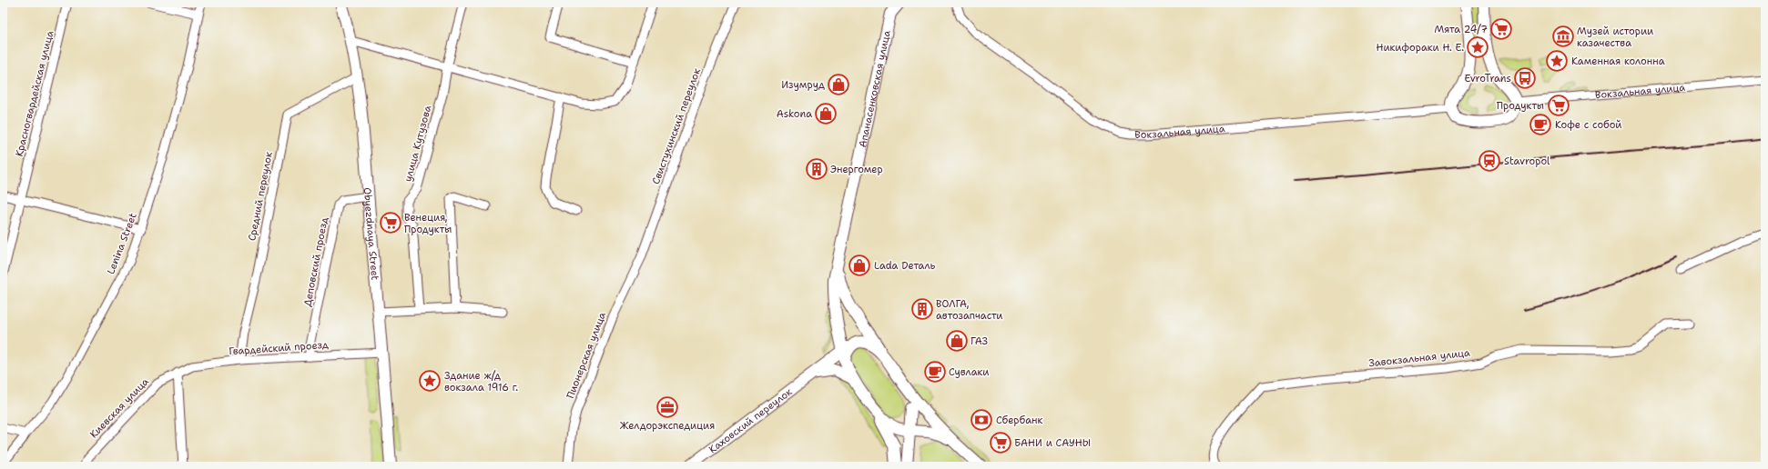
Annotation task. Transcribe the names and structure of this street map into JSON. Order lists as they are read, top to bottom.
{
  "streets": {
    "main road": ["Апанасенковская улица", "Obyezdnaya Street", "Каховский переулок"],
    "street": [
      "Вокзальная улица",
      "Красногвардейская улица",
      "Свистухинский переулок",
      "улица Кутузова",
      "Средний переулок",
      "Lenina Street",
      "Деповский проезд",
      "Гвардейский проезд",
      "Пионерская улица",
      "Завокзальная улица",
      "Киевская улица"
    ]
  },
  "crossings": [
    ["Свистухинский переулок", "Пионерская улица"],
    ["Средний переулок", "Obyezdnaya Street"],
    ["Средний переулок", "Гвардейский проезд"],
    ["Obyezdnaya Street", "Деповский проезд"],
    ["Obyezdnaya Street", "Гвардейский проезд"],
    ["Деповский проезд", "Гвардейский проезд"],
    ["Гвардейский проезд", "Киевская улица"]
  ],
  "places": {
    "supermarket": [
      "Мята 24/7",
      "Продукты",
      "Венеция, Продукты",
      "БАНИ и САУНЫ"
    ],
    "museum": ["Музей истории казачества"],
    "place": ["Никифораки Н. Е.", "Каменная колонна", "Здание ж/д вокзала 1916 г."],
    "bus stop": ["EvroTrans"],
    "shop": [
      "Изумруд",
      "Askona",
      "Lada Dеталь",
      "ГАЗ"
    ],
    "cafe": ["Кофе с собой", "Сувлаки"],
    "station": ["Stavropol"],
    "building": ["Энергомер", "ВОЛГА, автозапчасти"],
    "office": ["Желдорэкспедиция"],
    "bank": ["Сбербанк"]
  }
}
